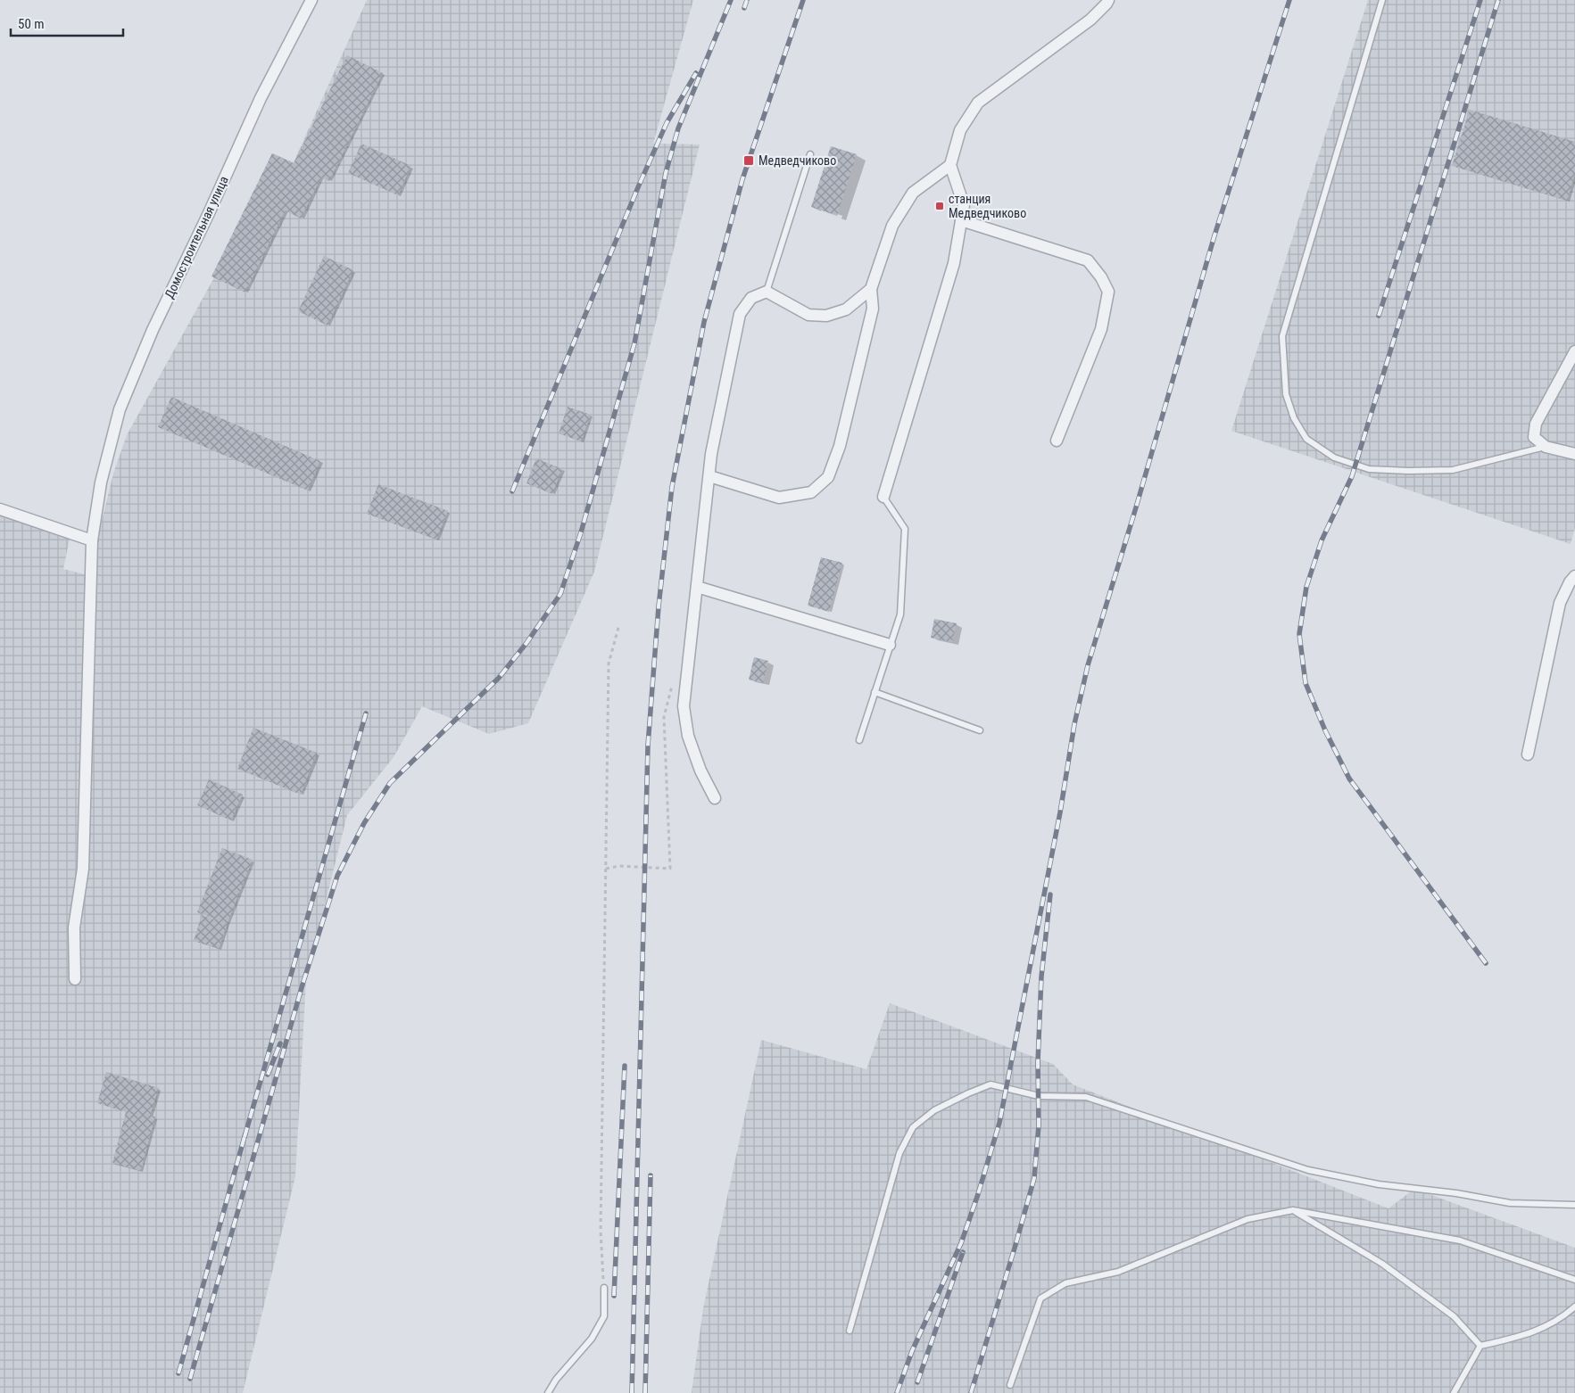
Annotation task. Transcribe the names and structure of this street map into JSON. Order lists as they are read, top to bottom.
{
  "streets": {
    "street": ["Домостроительная улица"]
  },
  "places": {
    "transit": ["Медведчиково", "станция Медведчиково"]
  },
  "scale_bar": "50 m"
}
